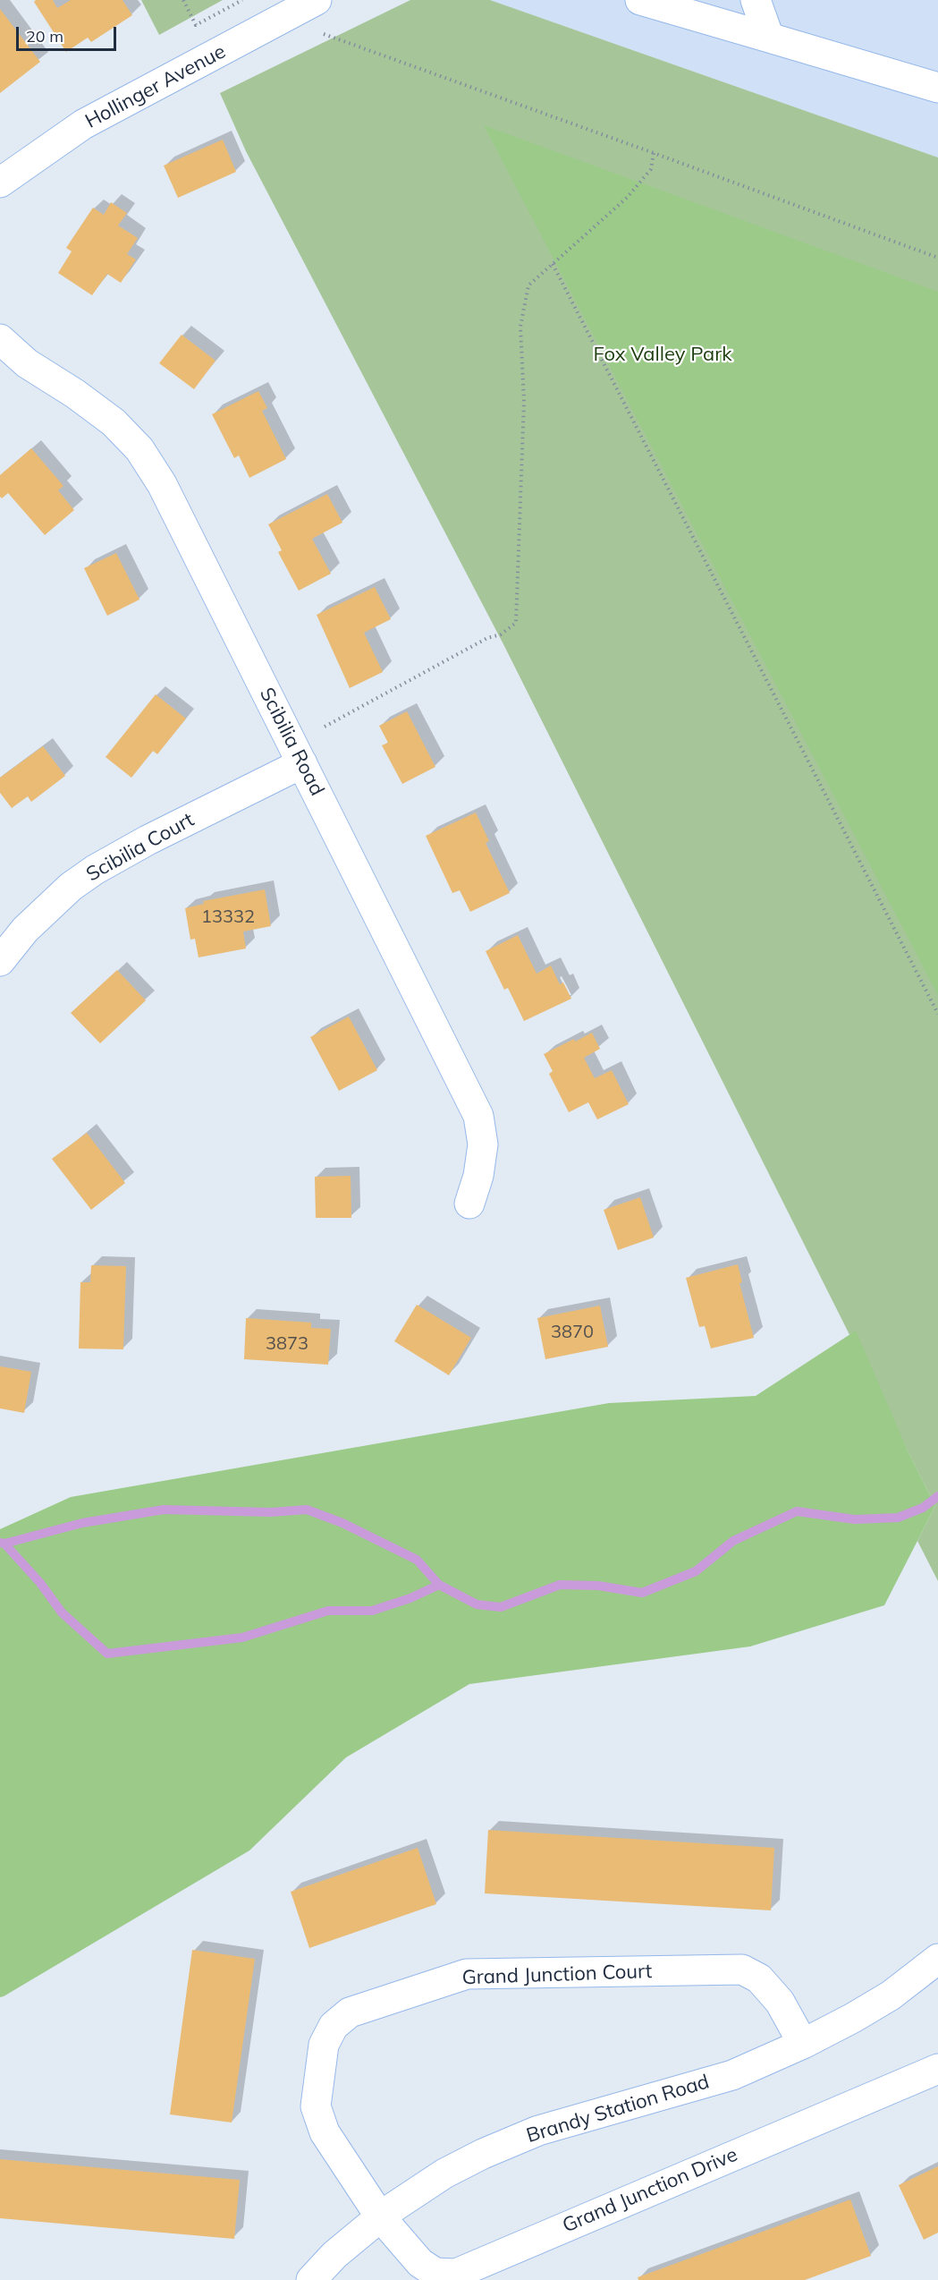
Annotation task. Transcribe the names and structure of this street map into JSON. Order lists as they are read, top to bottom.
{
  "streets": {
    "street": [
      "Hollinger Avenue",
      "Scibilia Road",
      "Scibilia Court",
      "Grand Junction Court",
      "Brandy Station Road",
      "Grand Junction Drive"
    ]
  },
  "crossings": [
    ["Scibilia Road", "Scibilia Court"],
    ["Grand Junction Court", "Brandy Station Road"],
    ["Grand Junction Court", "Grand Junction Drive"],
    ["Brandy Station Road", "Grand Junction Drive"]
  ],
  "parks": ["Fox Valley Park"],
  "house_numbers": ["13332", "3870", "3873"],
  "scale_bar": "20 m"
}
